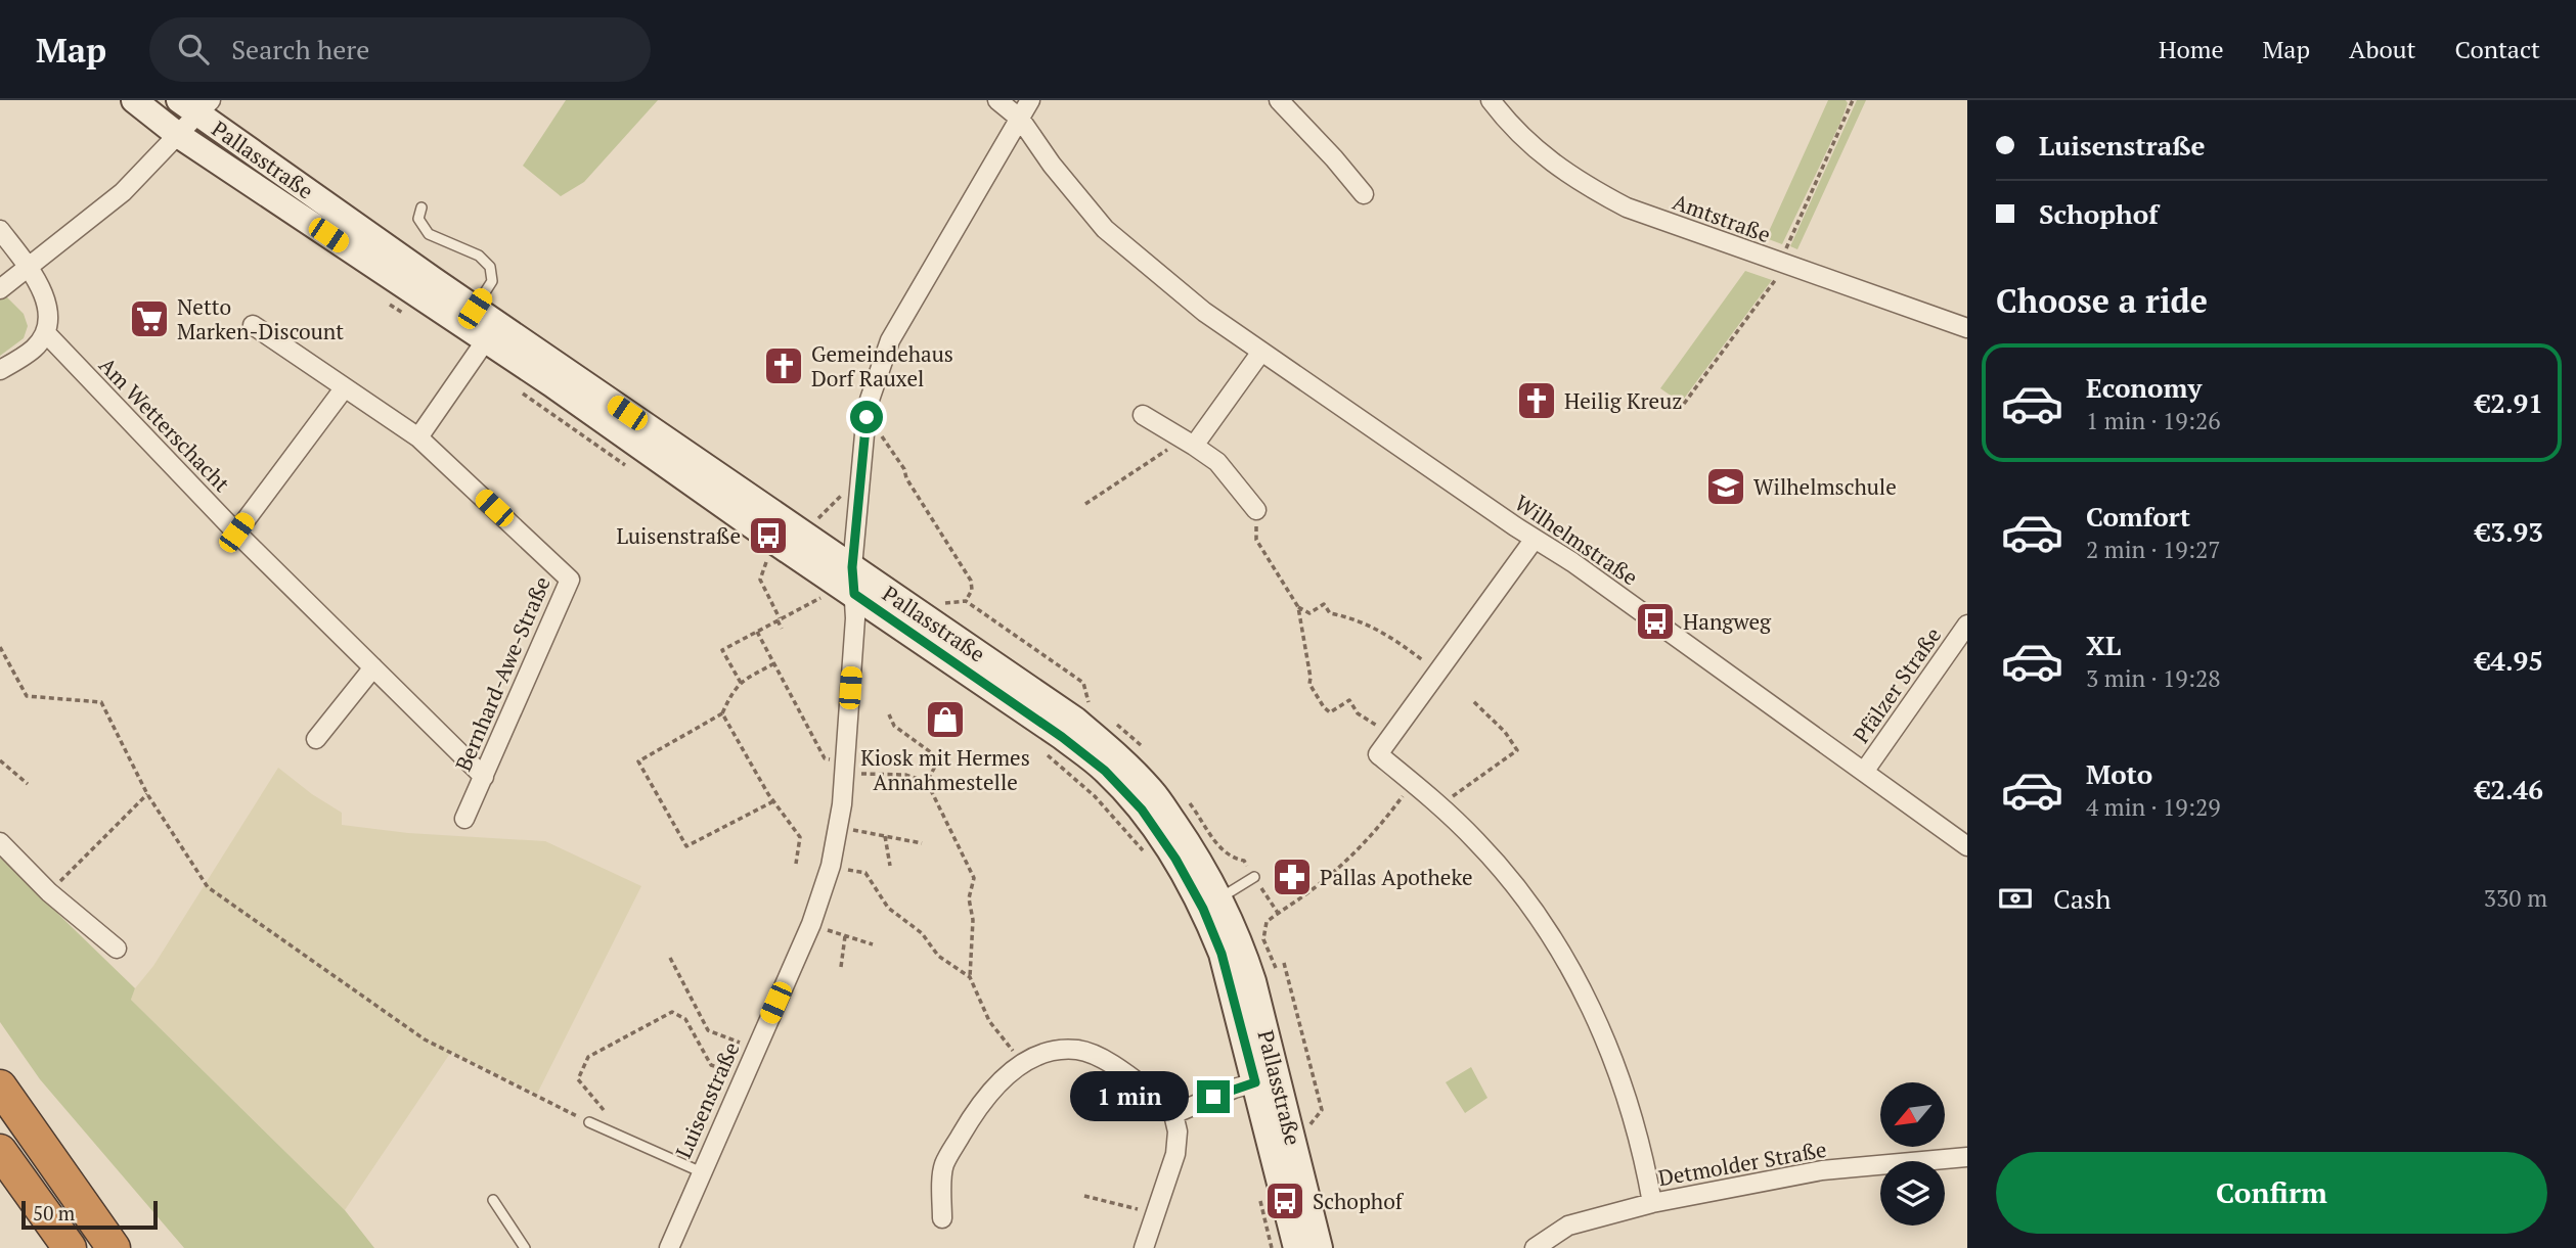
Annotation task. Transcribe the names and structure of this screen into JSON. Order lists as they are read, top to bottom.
{
  "streets": {
    "main road": ["Pallasstraße"],
    "street": [
      "Amtstraße",
      "Am Wetterschacht",
      "Wilhelmstraße",
      "Bernhard-Awe-Straße",
      "Pfälzer Straße",
      "Luisenstraße",
      "Detmolder Straße"
    ]
  },
  "crossings": [
    ["Pallasstraße", "Luisenstraße"],
    ["Am Wetterschacht", "Bernhard-Awe-Straße"],
    ["Wilhelmstraße", "Pfälzer Straße"],
    ["Wilhelmstraße", "Luisenstraße"]
  ],
  "places": {
    "supermarket": ["Netto Marken-Discount"],
    "church": ["Gemeindehaus Dorf Rauxel", "Heilig Kreuz"],
    "school or university": ["Wilhelmschule"],
    "bus stop": ["Luisenstraße", "Hangweg", "Schophof"],
    "shop": ["Kiosk mit Hermes Annahmestelle"],
    "pharmacy": ["Pallas Apotheke"]
  },
  "scale_bar": "50 m",
  "north": "bottom left",
  "page": {
    "header": "Map",
    "search": "Search here",
    "nav": [
      "Home",
      "Map",
      "About",
      "Contact"
    ],
    "banner": ["Luisenstraße", "Schophof"],
    "heading": "Choose a ride",
    "list": [
      {
        "name": "Economy",
        "note": "1 min · 19:26",
        "value": "€2.91"
      },
      {
        "name": "Comfort",
        "note": "2 min · 19:27",
        "value": "€3.93"
      },
      {
        "name": "XL",
        "note": "3 min · 19:28",
        "value": "€4.95"
      },
      {
        "name": "Moto",
        "note": "4 min · 19:29",
        "value": "€2.46"
      }
    ],
    "pay": ["Cash", "330 m"],
    "bubble": "1 min",
    "buttons": "Confirm",
    "scale": "50 m"
  }
}
